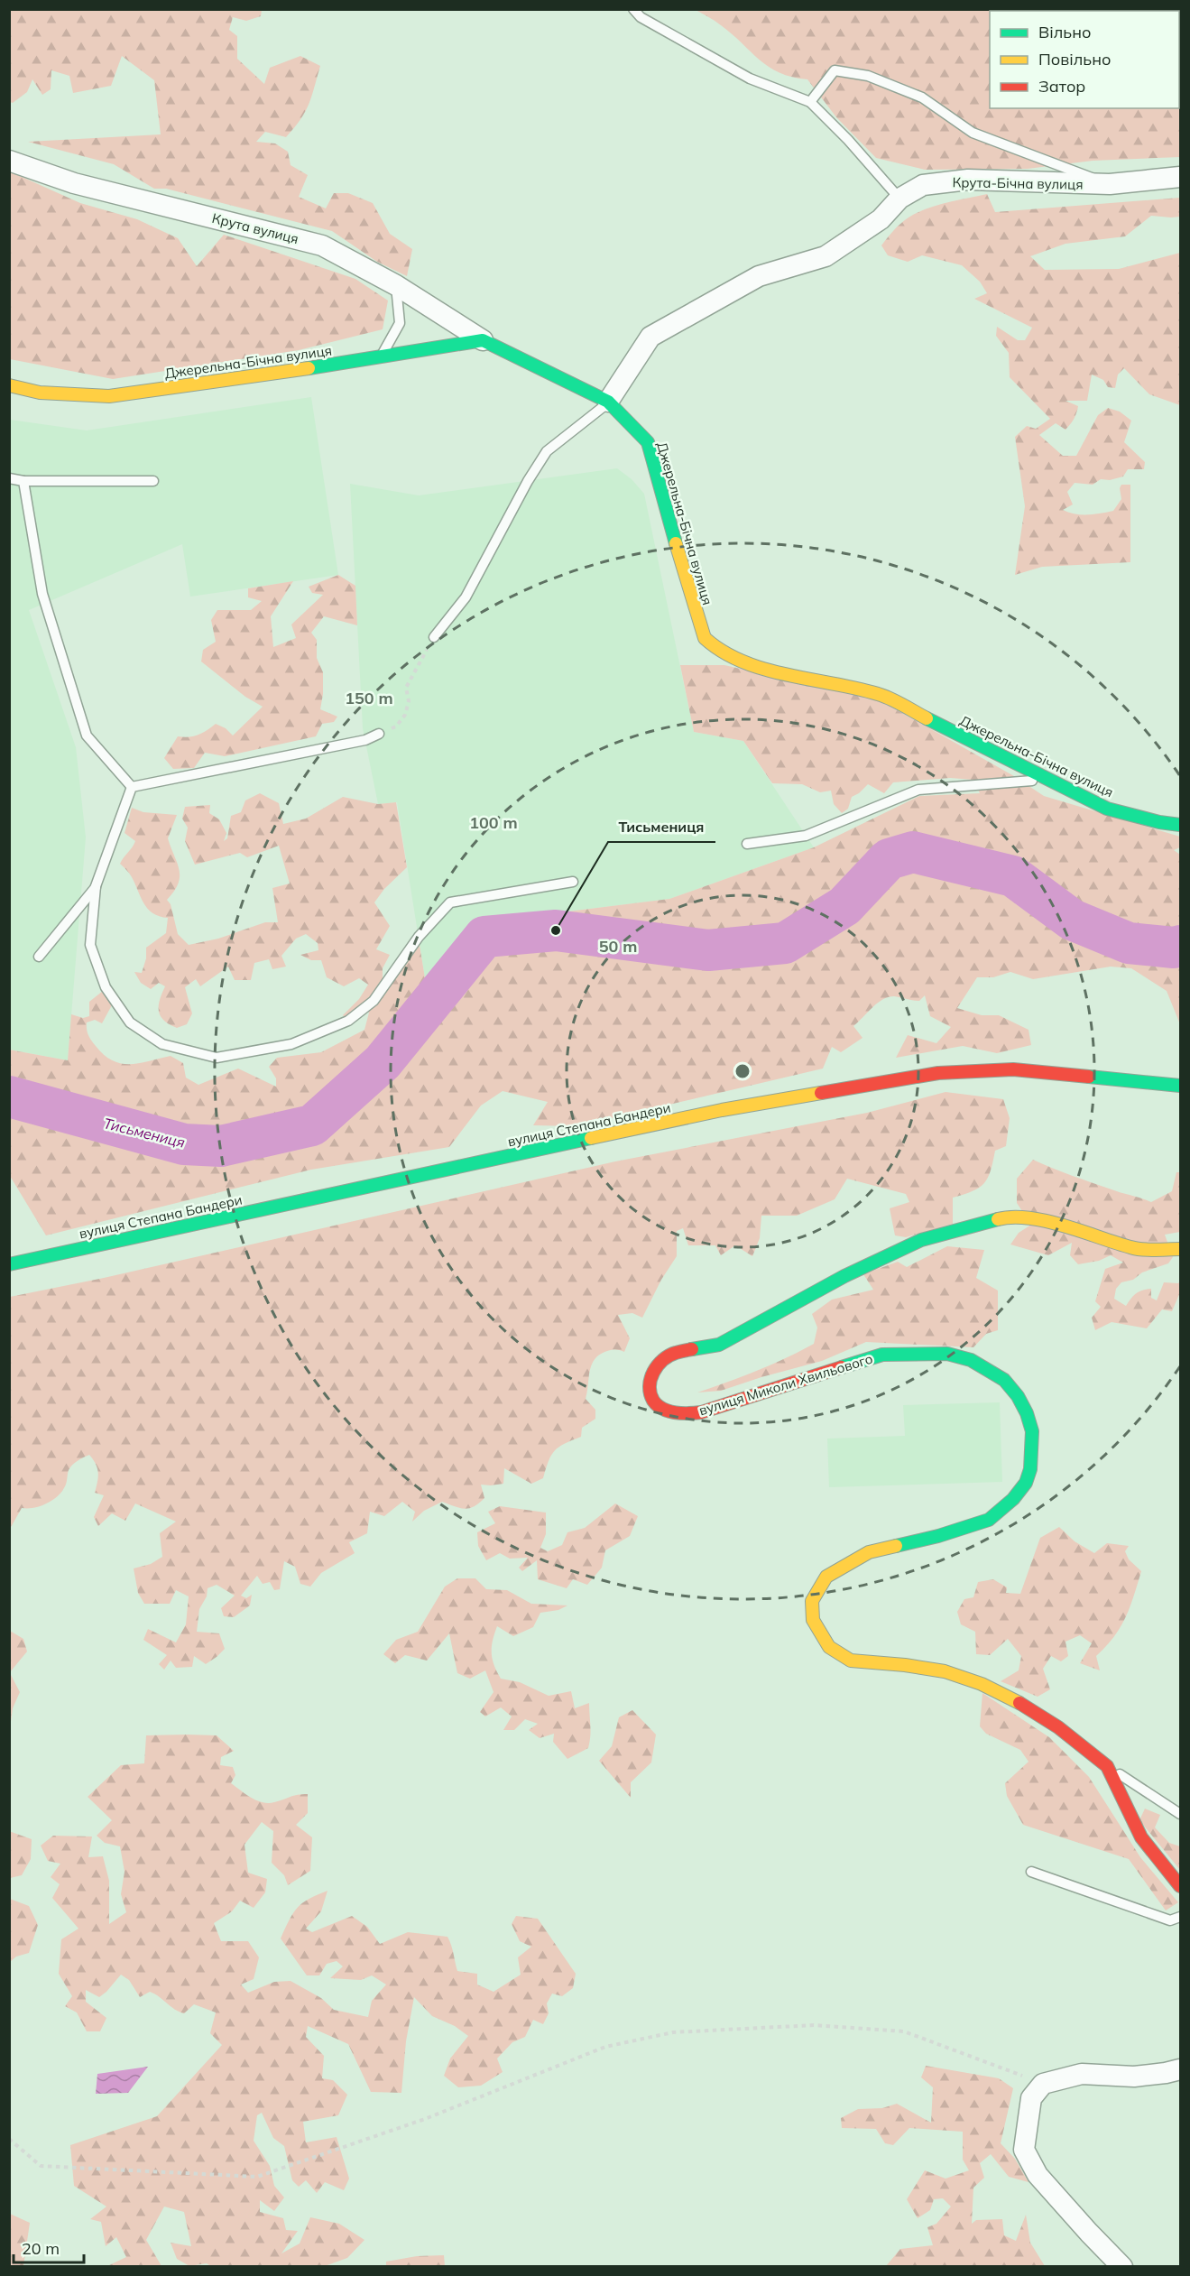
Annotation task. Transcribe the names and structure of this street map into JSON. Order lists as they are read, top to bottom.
{
  "streets": {
    "street": [
      "Крута-Бічна вулиця",
      "Крута вулиця",
      "Джерельна-Бічна вулиця",
      "вулиця Степана Бандери",
      "вулиця Миколи Хвильового"
    ]
  },
  "crossings": [
    ["Крута-Бічна вулиця", "Джерельна-Бічна вулиця"],
    ["Крута вулиця", "Джерельна-Бічна вулиця"]
  ],
  "water": ["Тисьмениця"],
  "places": ["Тисьмениця"],
  "legend": ["Вільно", "Повільно", "Затор"],
  "scale_bar": "20 m",
  "rings": ["150 m", "100 m", "50 m"]
}
